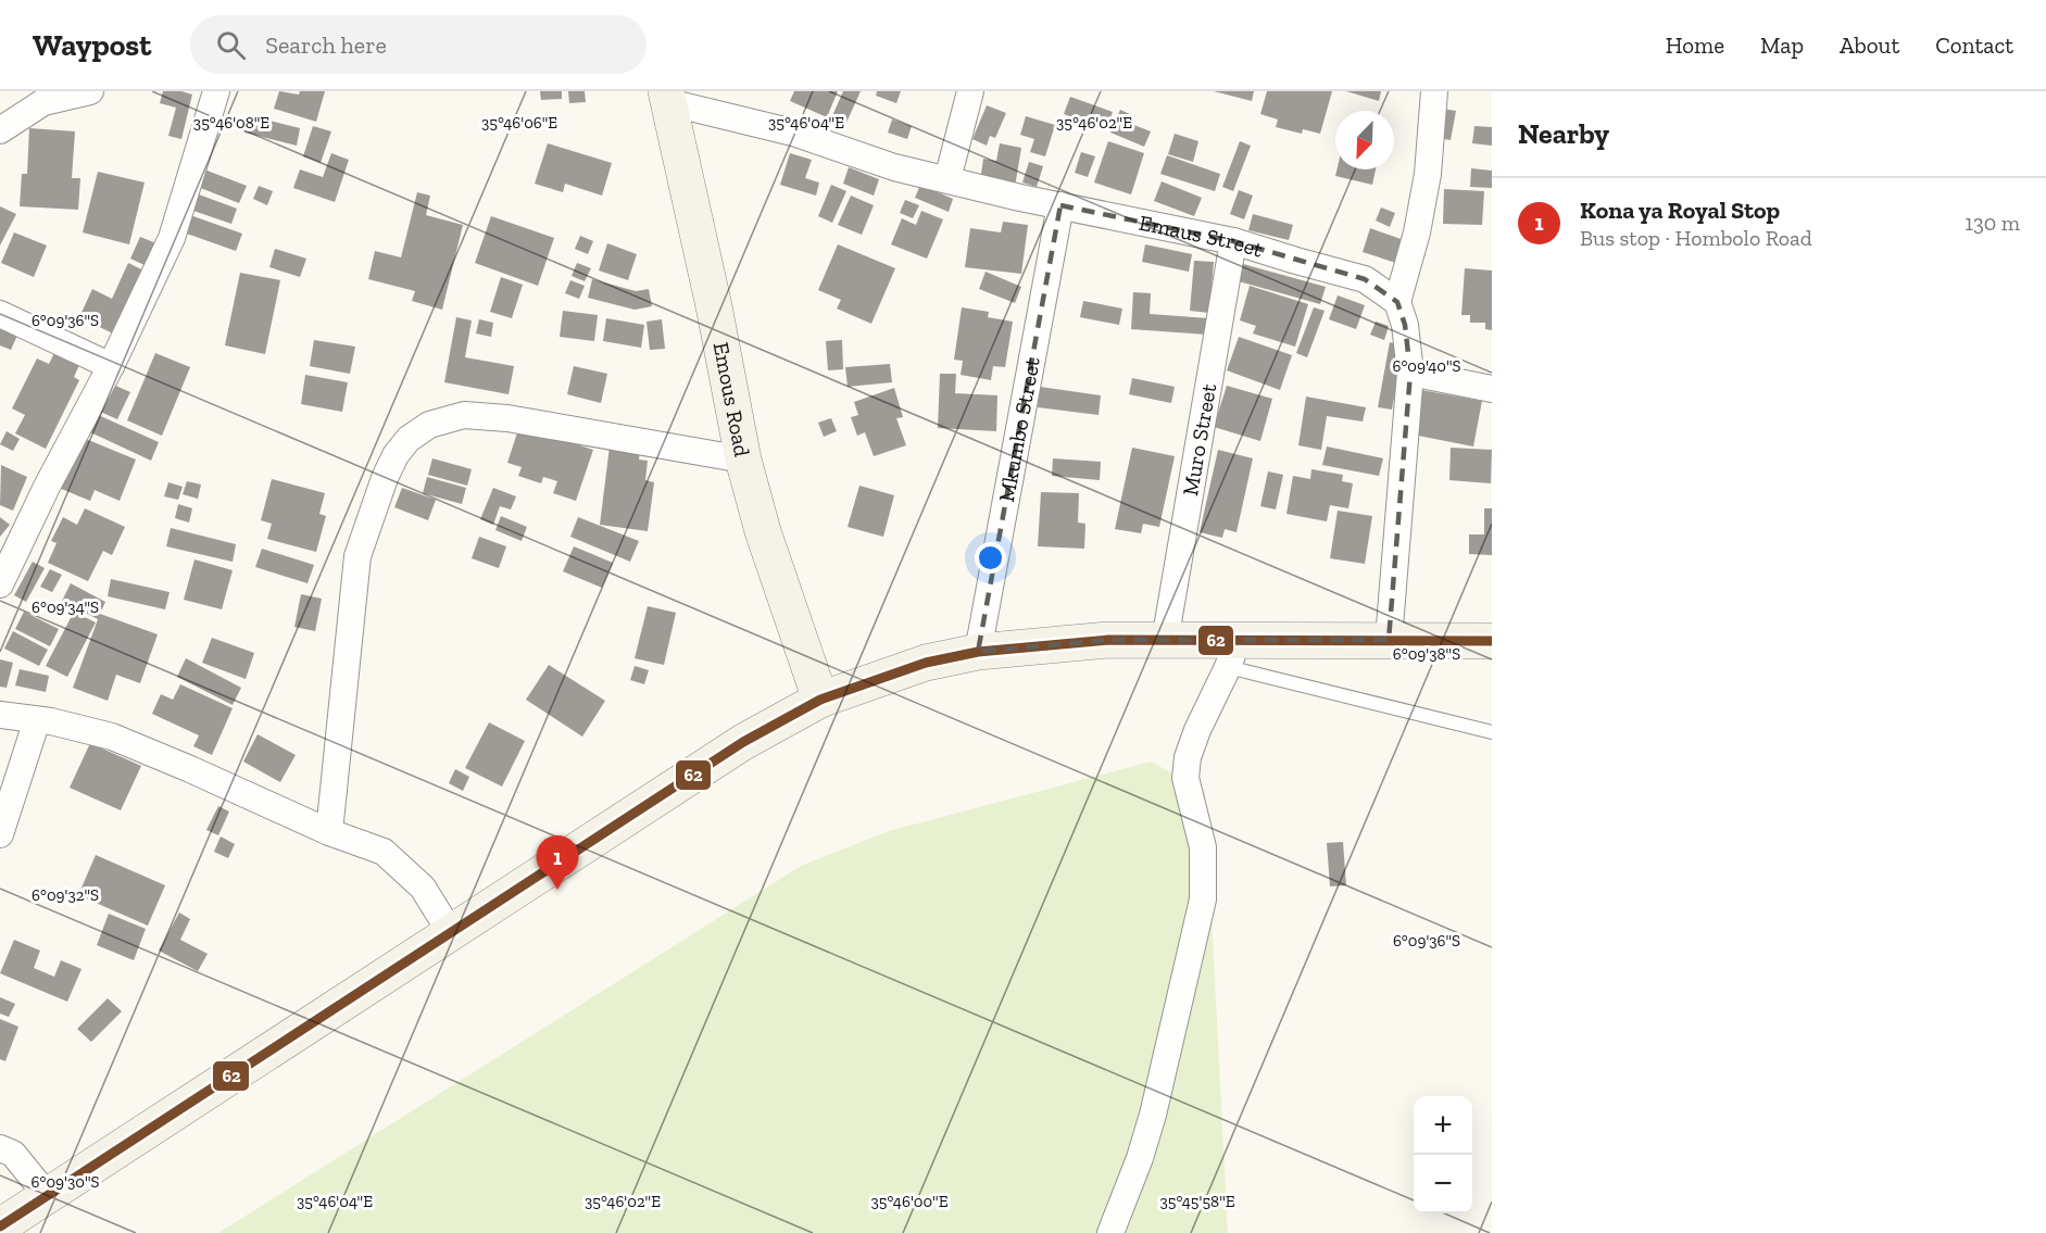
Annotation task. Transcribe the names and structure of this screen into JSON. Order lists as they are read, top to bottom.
{
  "streets": {
    "street": [
      "Emaus Street",
      "Emous Road",
      "Mkumbo Street",
      "Muro Street"
    ]
  },
  "crossings": [
    ["Emaus Street", "Emous Road"],
    ["Emaus Street", "Mkumbo Street"],
    ["Emaus Street", "Muro Street"]
  ],
  "lines": ["transit line 62"],
  "north": "bottom left",
  "page": {
    "header": "Waypost",
    "search": "Search here",
    "nav": [
      "Home",
      "Map",
      "About",
      "Contact"
    ],
    "heading": "Nearby",
    "list": [
      {
        "mark": "1",
        "name": "Kona ya Royal Stop",
        "note": "Bus stop · Hombolo Road",
        "value": "130 m"
      }
    ],
    "pins": "1",
    "map_buttons": ["+", "−"]
  },
  "coordinates": [
    "35°46'06\"E",
    "35°46'04\"E",
    "35°46'02\"E",
    "35°46'08\"E",
    "6°09'36\"S",
    "6°09'40\"S",
    "6°09'34\"S",
    "6°09'38\"S",
    "6°09'32\"S",
    "6°09'30\"S",
    "35°46'00\"E",
    "35°45'58\"E"
  ]
}
